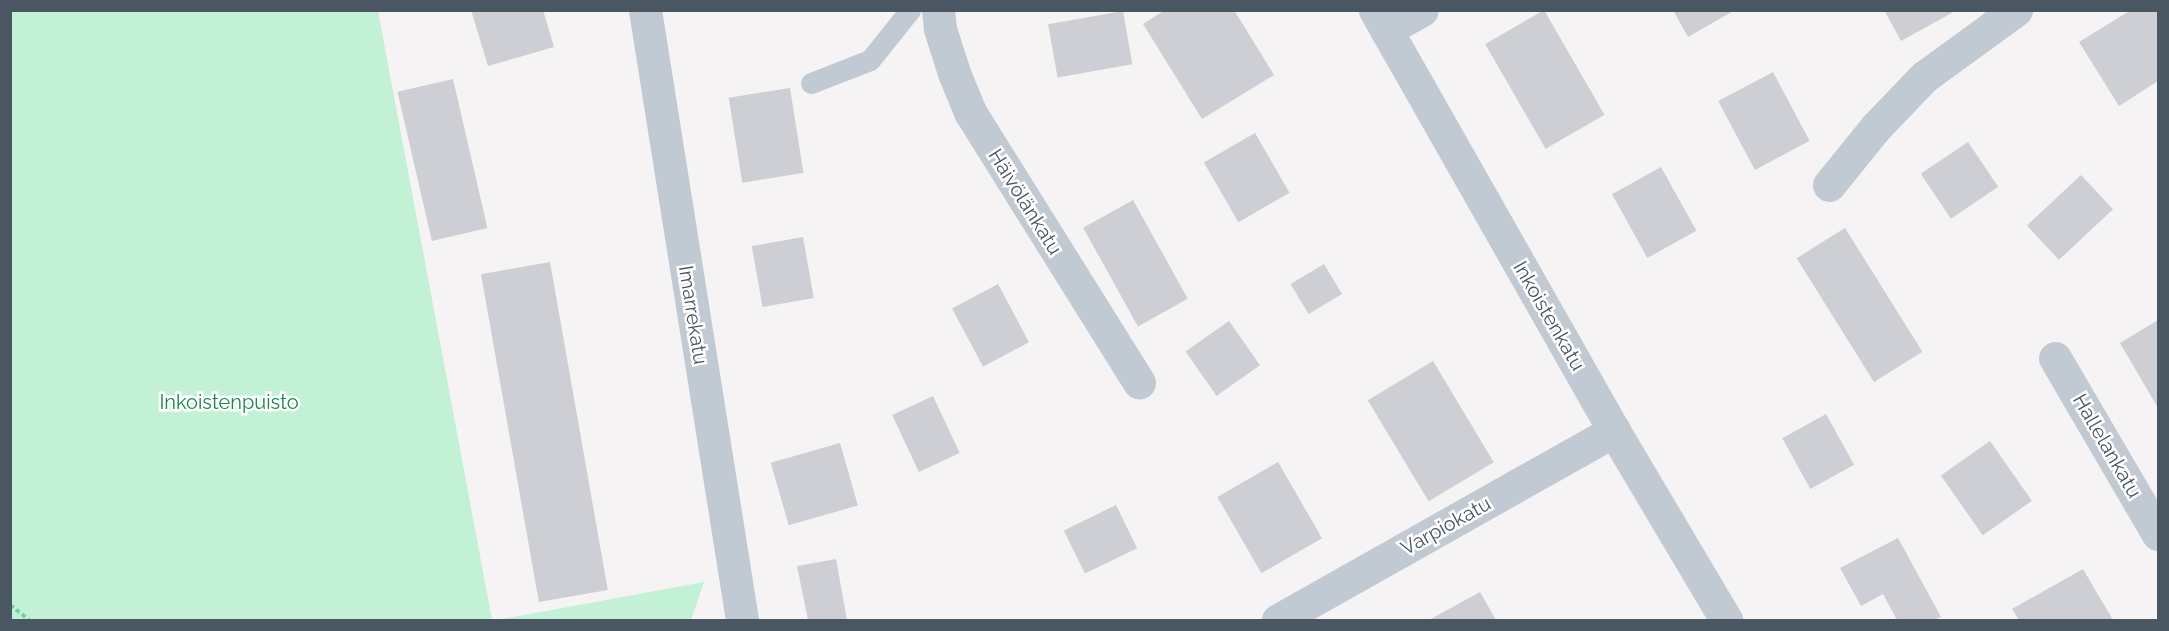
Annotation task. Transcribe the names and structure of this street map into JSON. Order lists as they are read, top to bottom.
{
  "streets": {
    "street": [
      "Häivölänkatu",
      "Imarrekatu",
      "Inkoistenkatu",
      "Hallelankatu",
      "Varpiokatu"
    ]
  },
  "crossings": [
    ["Inkoistenkatu", "Varpiokatu"]
  ],
  "parks": ["Inkoistenpuisto"]
}
